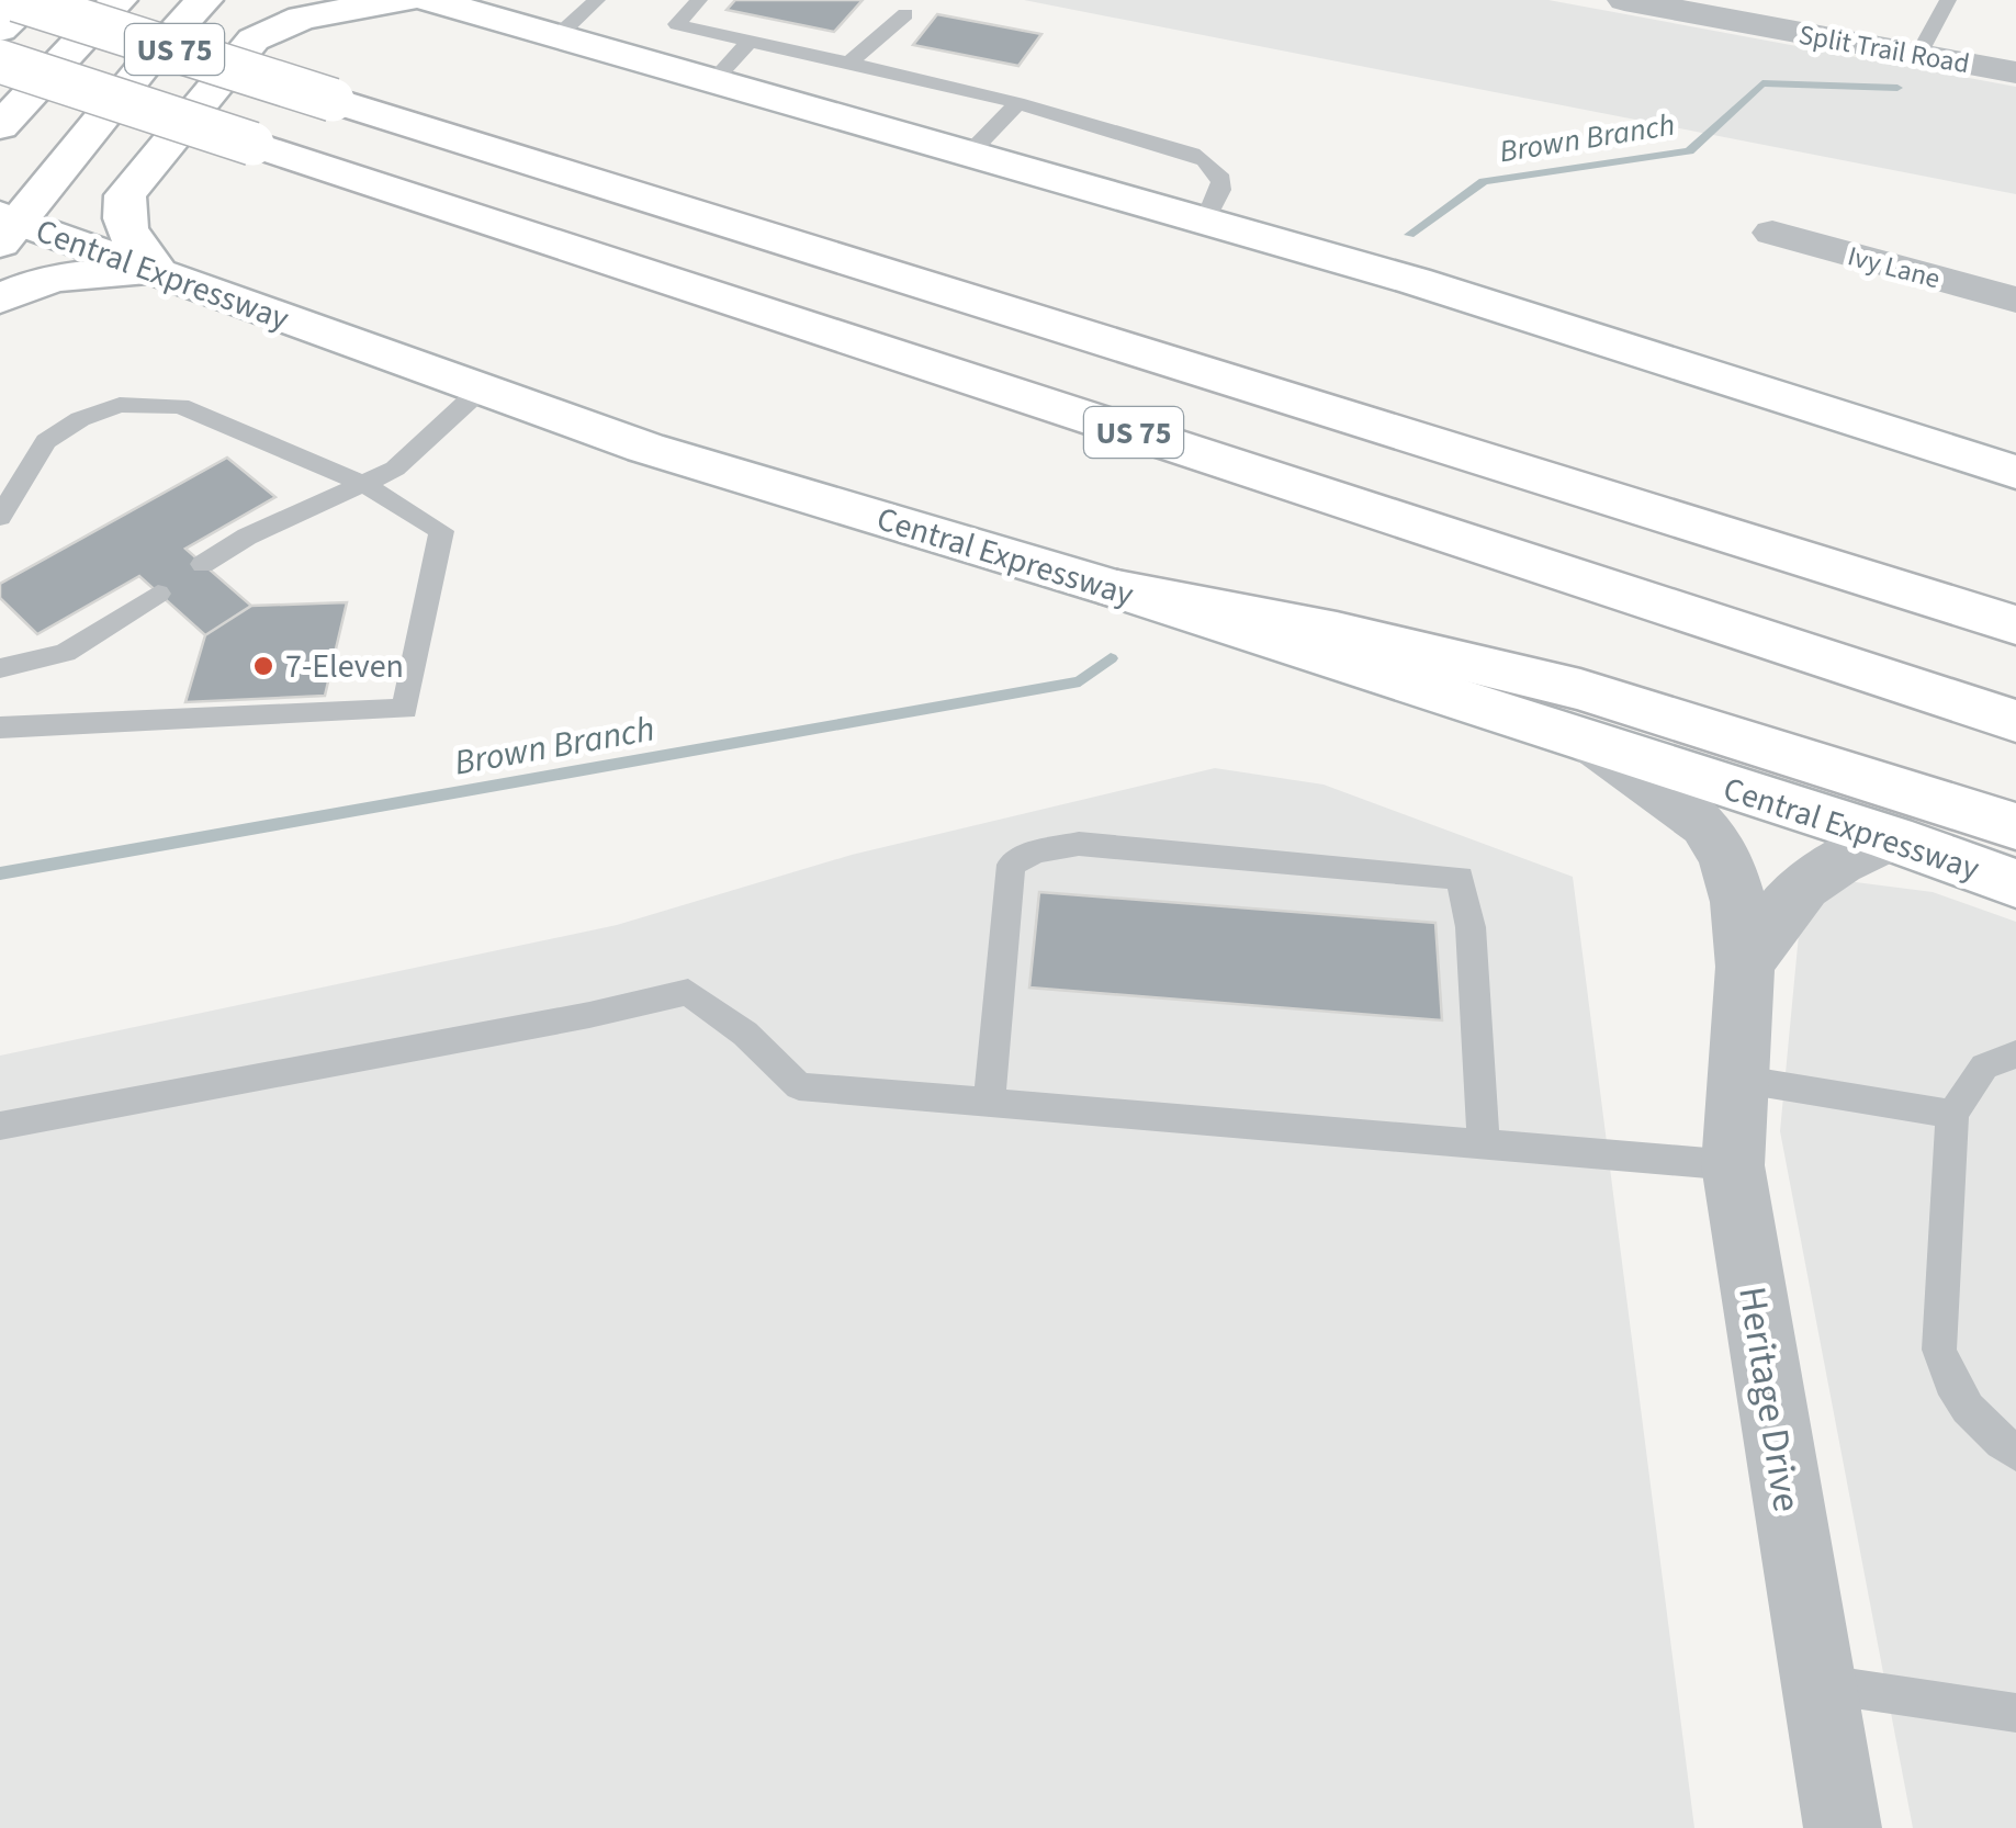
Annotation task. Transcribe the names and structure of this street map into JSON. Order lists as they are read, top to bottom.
{
  "streets": {
    "main road": ["US 75", "Central Expressway"],
    "street": ["Split Trail Road", "Ivy Lane", "Heritage Drive"]
  },
  "crossings": [
    ["Central Expressway", "Heritage Drive"]
  ],
  "water": ["Brown Branch"],
  "places": ["7-Eleven"]
}
